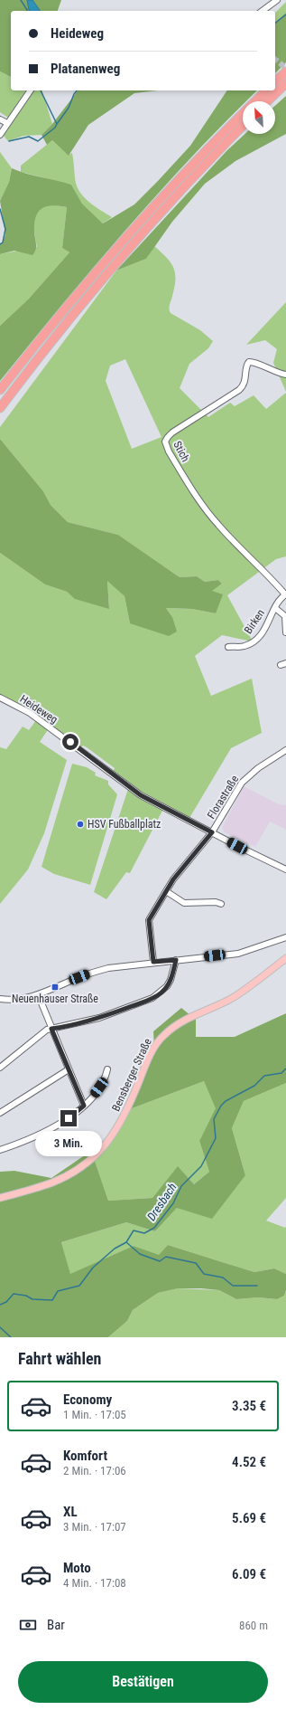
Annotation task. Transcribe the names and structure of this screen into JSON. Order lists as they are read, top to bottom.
{
  "streets": {
    "main road": ["Bensberger Straße"],
    "street": [
      "Stich",
      "Birken",
      "Heideweg",
      "Florastraße"
    ]
  },
  "crossings": [
    ["Stich", "Birken"],
    ["Heideweg", "Florastraße"]
  ],
  "water": ["Dresbach"],
  "places": {
    "other": ["HSV Fußballplatz"],
    "transit": ["Neuenhauser Straße"]
  },
  "north": "top left",
  "page": {
    "banner": ["Heideweg", "Platanenweg"],
    "bubble": "3 Min.",
    "heading": "Fahrt wählen",
    "list": [
      {
        "name": "Economy",
        "note": "1 Min. · 17:05",
        "value": "3.35 €"
      },
      {
        "name": "Komfort",
        "note": "2 Min. · 17:06",
        "value": "4.52 €"
      },
      {
        "name": "XL",
        "note": "3 Min. · 17:07",
        "value": "5.69 €"
      },
      {
        "name": "Moto",
        "note": "4 Min. · 17:08",
        "value": "6.09 €"
      }
    ],
    "pay": ["Bar", "860 m"],
    "buttons": "Bestätigen"
  }
}
